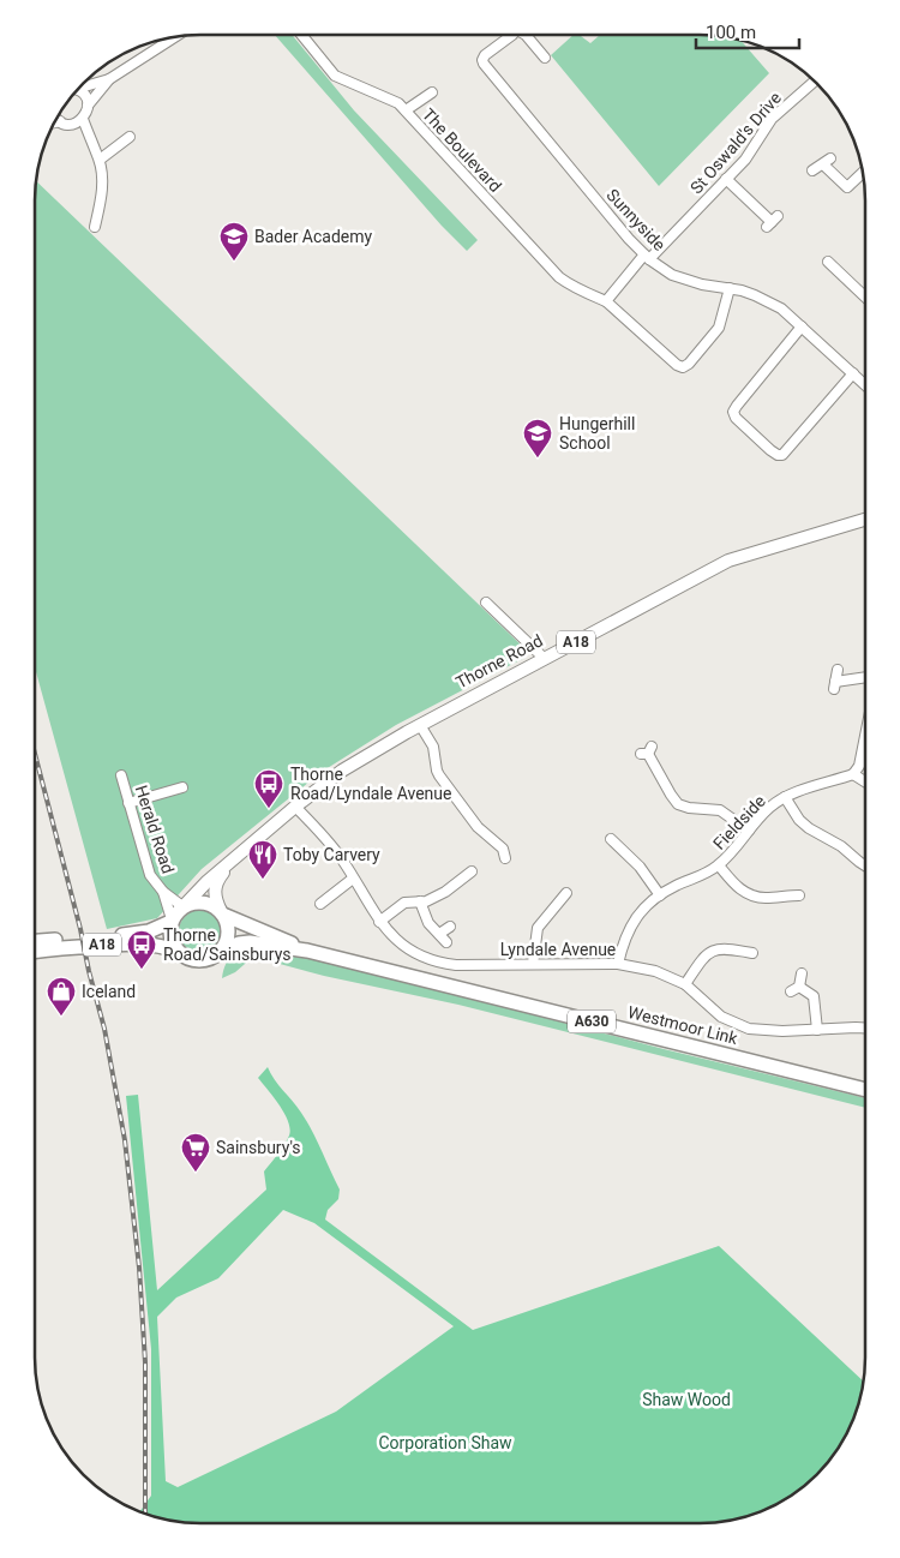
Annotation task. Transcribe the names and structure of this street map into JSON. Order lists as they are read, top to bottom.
{
  "streets": {
    "highway": ["A18", "A630", "Westmoor Link"],
    "main road": ["Thorne Road"],
    "street": [
      "St Oswald's Drive",
      "The Boulevard",
      "Sunnyside",
      "Fieldside",
      "Herald Road",
      "Lyndale Avenue"
    ]
  },
  "crossings": [
    ["St Oswald's Drive", "Sunnyside"],
    ["The Boulevard", "Sunnyside"],
    ["A18", "Thorne Road"],
    ["A18", "Herald Road"],
    ["A18", "Westmoor Link"],
    ["Thorne Road", "Lyndale Avenue"],
    ["Fieldside", "Lyndale Avenue"],
    ["Herald Road", "Westmoor Link"]
  ],
  "parks": ["Shaw Wood", "Corporation Shaw"],
  "places": {
    "school or university": ["Bader Academy", "Hungerhill School"],
    "bus stop": ["Thorne Road/Lyndale Avenue", "Thorne Road/Sainsburys"],
    "restaurant": ["Toby Carvery"],
    "shop": ["Iceland"],
    "supermarket": ["Sainsbury's"]
  },
  "scale_bar": "100 m"
}
